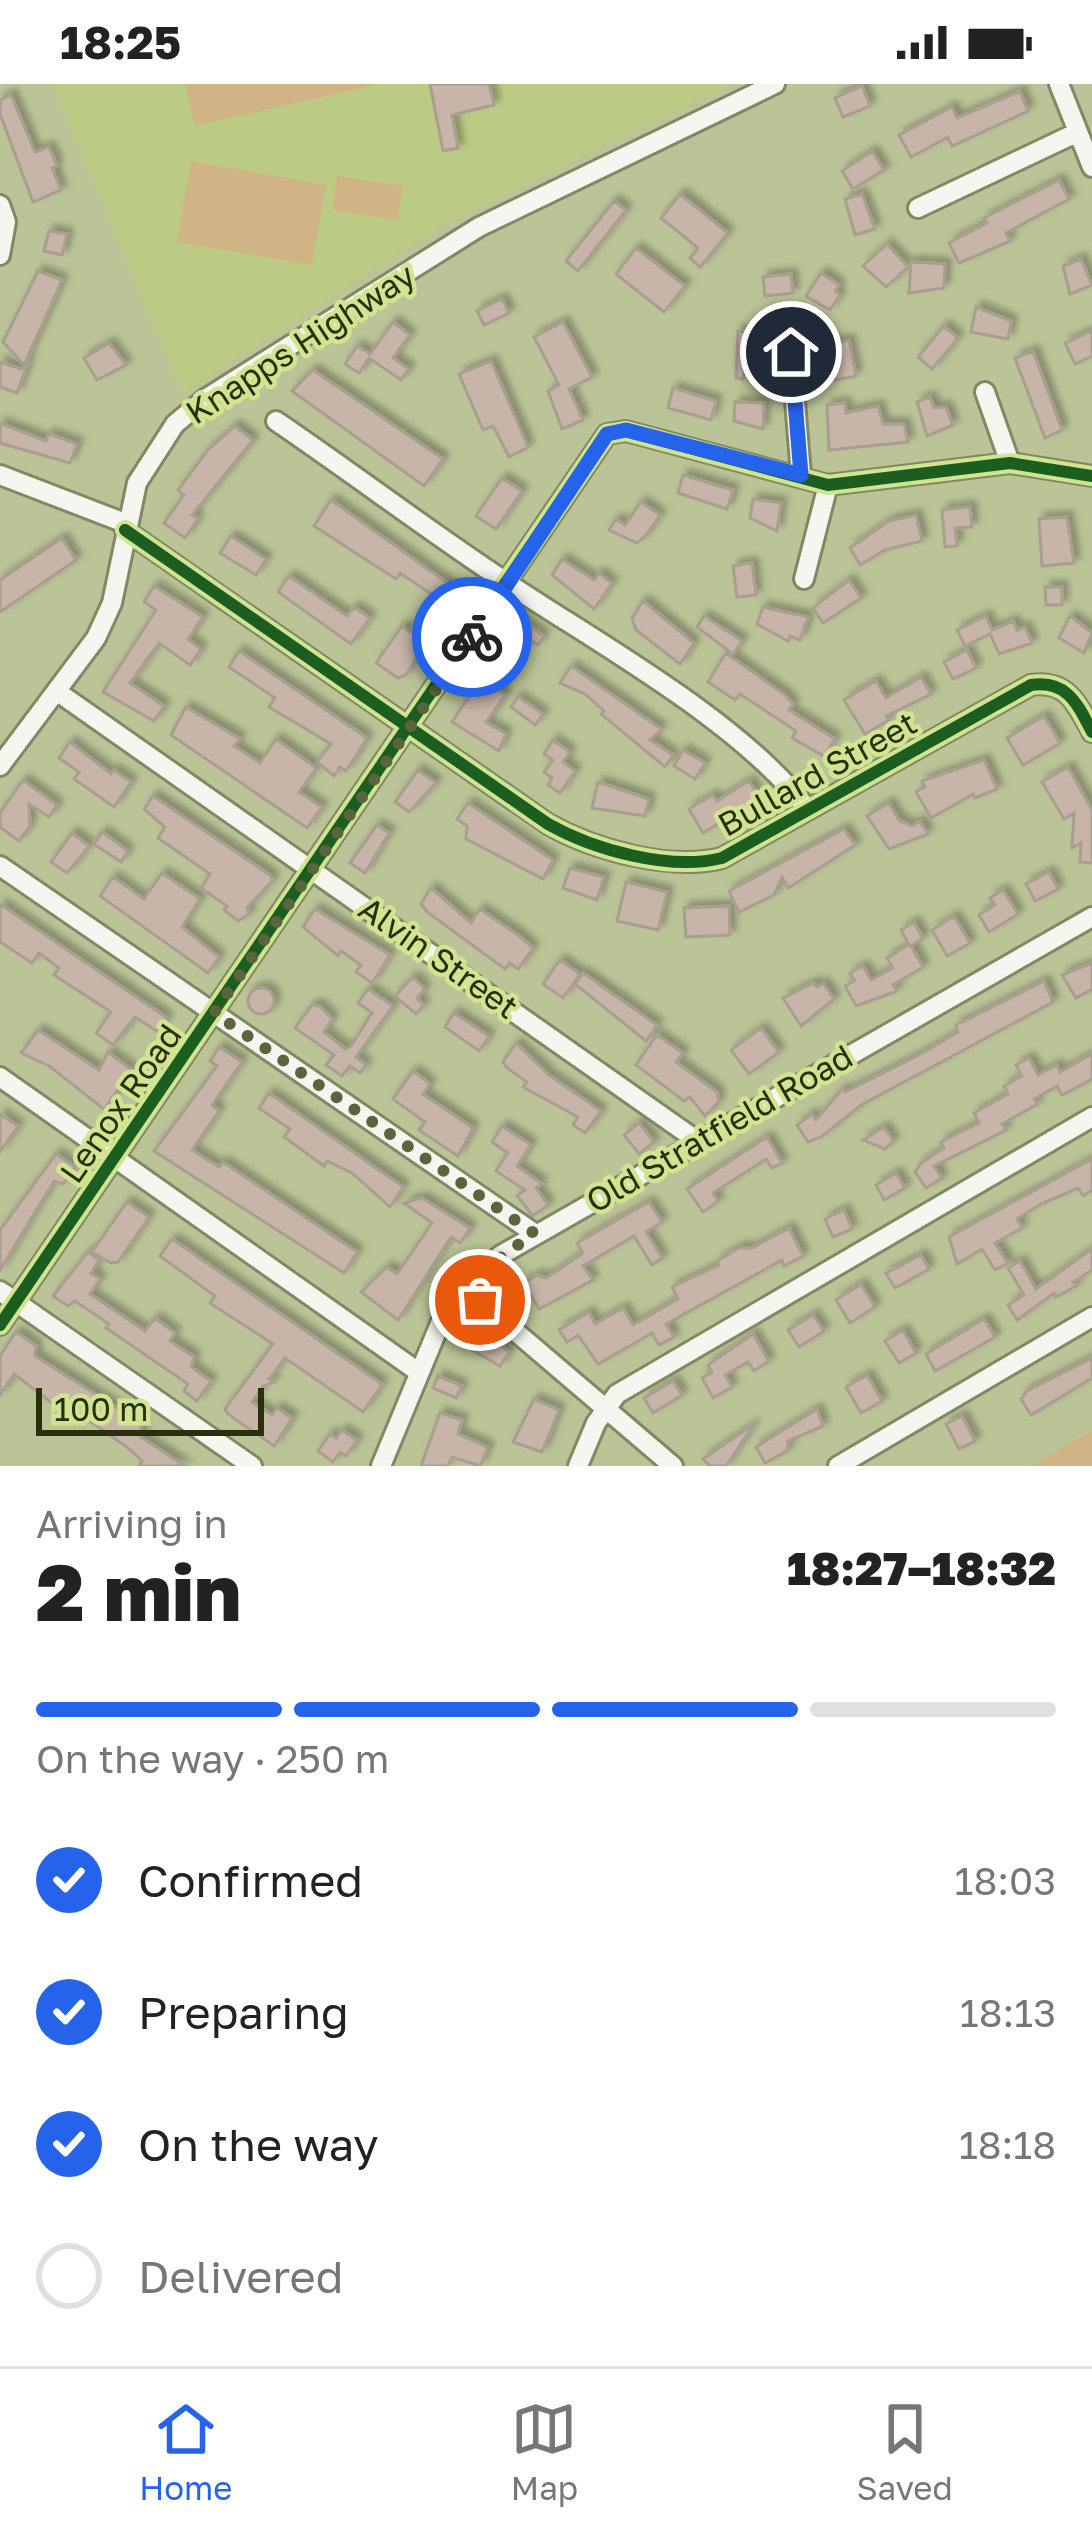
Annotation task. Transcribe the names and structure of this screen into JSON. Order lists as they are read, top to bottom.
{
  "streets": {
    "street": [
      "Knapps Highway",
      "Bullard Street",
      "Alvin Street",
      "Lenox Road",
      "Old Stratfield Road"
    ]
  },
  "crossings": [
    ["Knapps Highway", "Bullard Street"],
    ["Knapps Highway", "Alvin Street"],
    ["Bullard Street", "Lenox Road"],
    ["Alvin Street", "Lenox Road"],
    ["Alvin Street", "Old Stratfield Road"]
  ],
  "scale_bar": "100 m",
  "page": {
    "status": "18:25",
    "scale": "100 m",
    "heading": ["2 min", "Arriving in", "18:27–18:32"],
    "bar": "On the way · 250 m",
    "list": [
      ["Confirmed", "18:03"],
      ["Preparing", "18:13"],
      ["On the way", "18:18"],
      "Delivered"
    ],
    "tabs": ["Home", "Map", "Saved"]
  }
}
